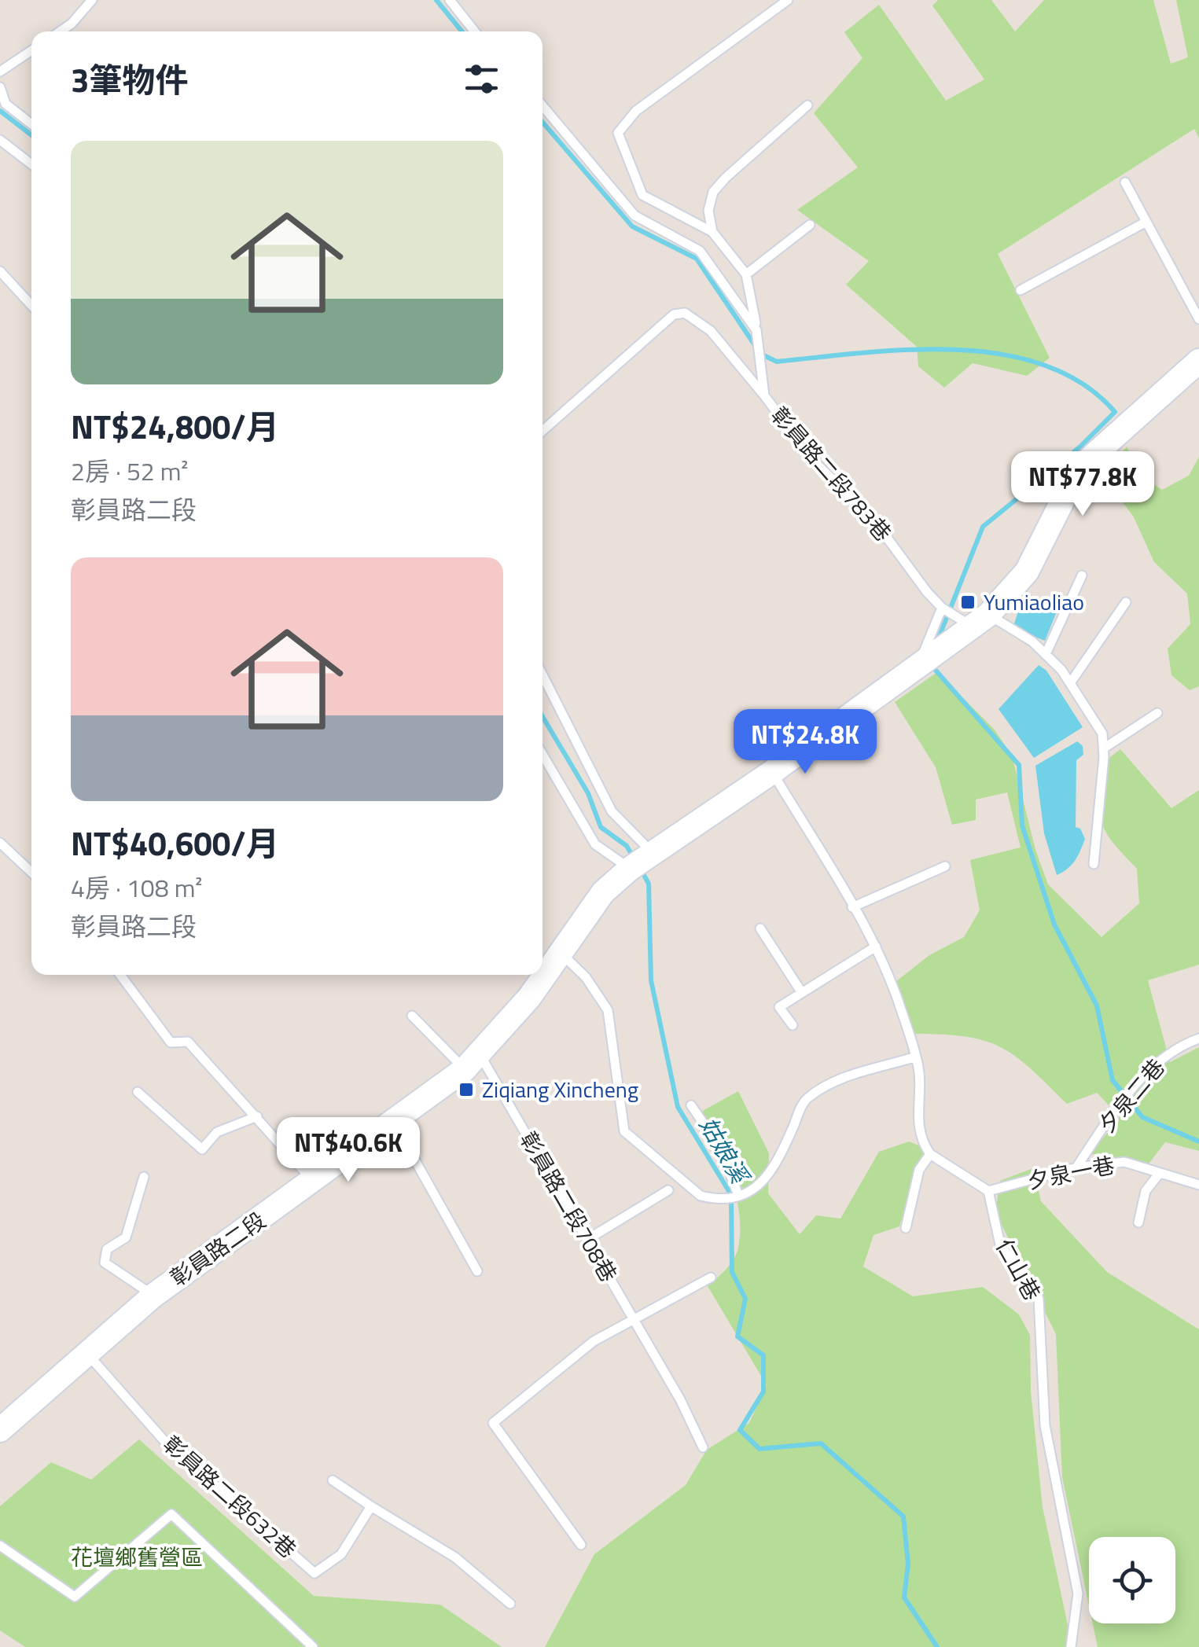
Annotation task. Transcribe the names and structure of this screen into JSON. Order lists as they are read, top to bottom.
{
  "streets": {
    "main road": ["彰員路二段"],
    "lane": [
      "彰員路二段783巷",
      "夕泉二巷",
      "夕泉一巷",
      "彰員路二段708巷",
      "仁山巷",
      "彰員路二段632巷"
    ]
  },
  "crossings": [
    ["夕泉二巷", "夕泉一巷"],
    ["夕泉一巷", "仁山巷"],
    ["彰員路二段708巷", "彰員路二段"],
    ["彰員路二段", "彰員路二段632巷"]
  ],
  "water": ["姑娘溪"],
  "parks": ["花壇鄉舊營區"],
  "places": {
    "transit": ["Yumiaoliao", "Ziqiang Xincheng"]
  },
  "page": {
    "heading": "3筆物件",
    "list": [
      {
        "name": "NT$24,800/月",
        "note": "2房 · 52 m² · 彰員路二段"
      },
      {
        "name": "NT$40,600/月",
        "note": "4房 · 108 m² · 彰員路二段"
      }
    ],
    "price": ["NT$77.8K", "NT$24.8K", "NT$40.6K"]
  }
}
